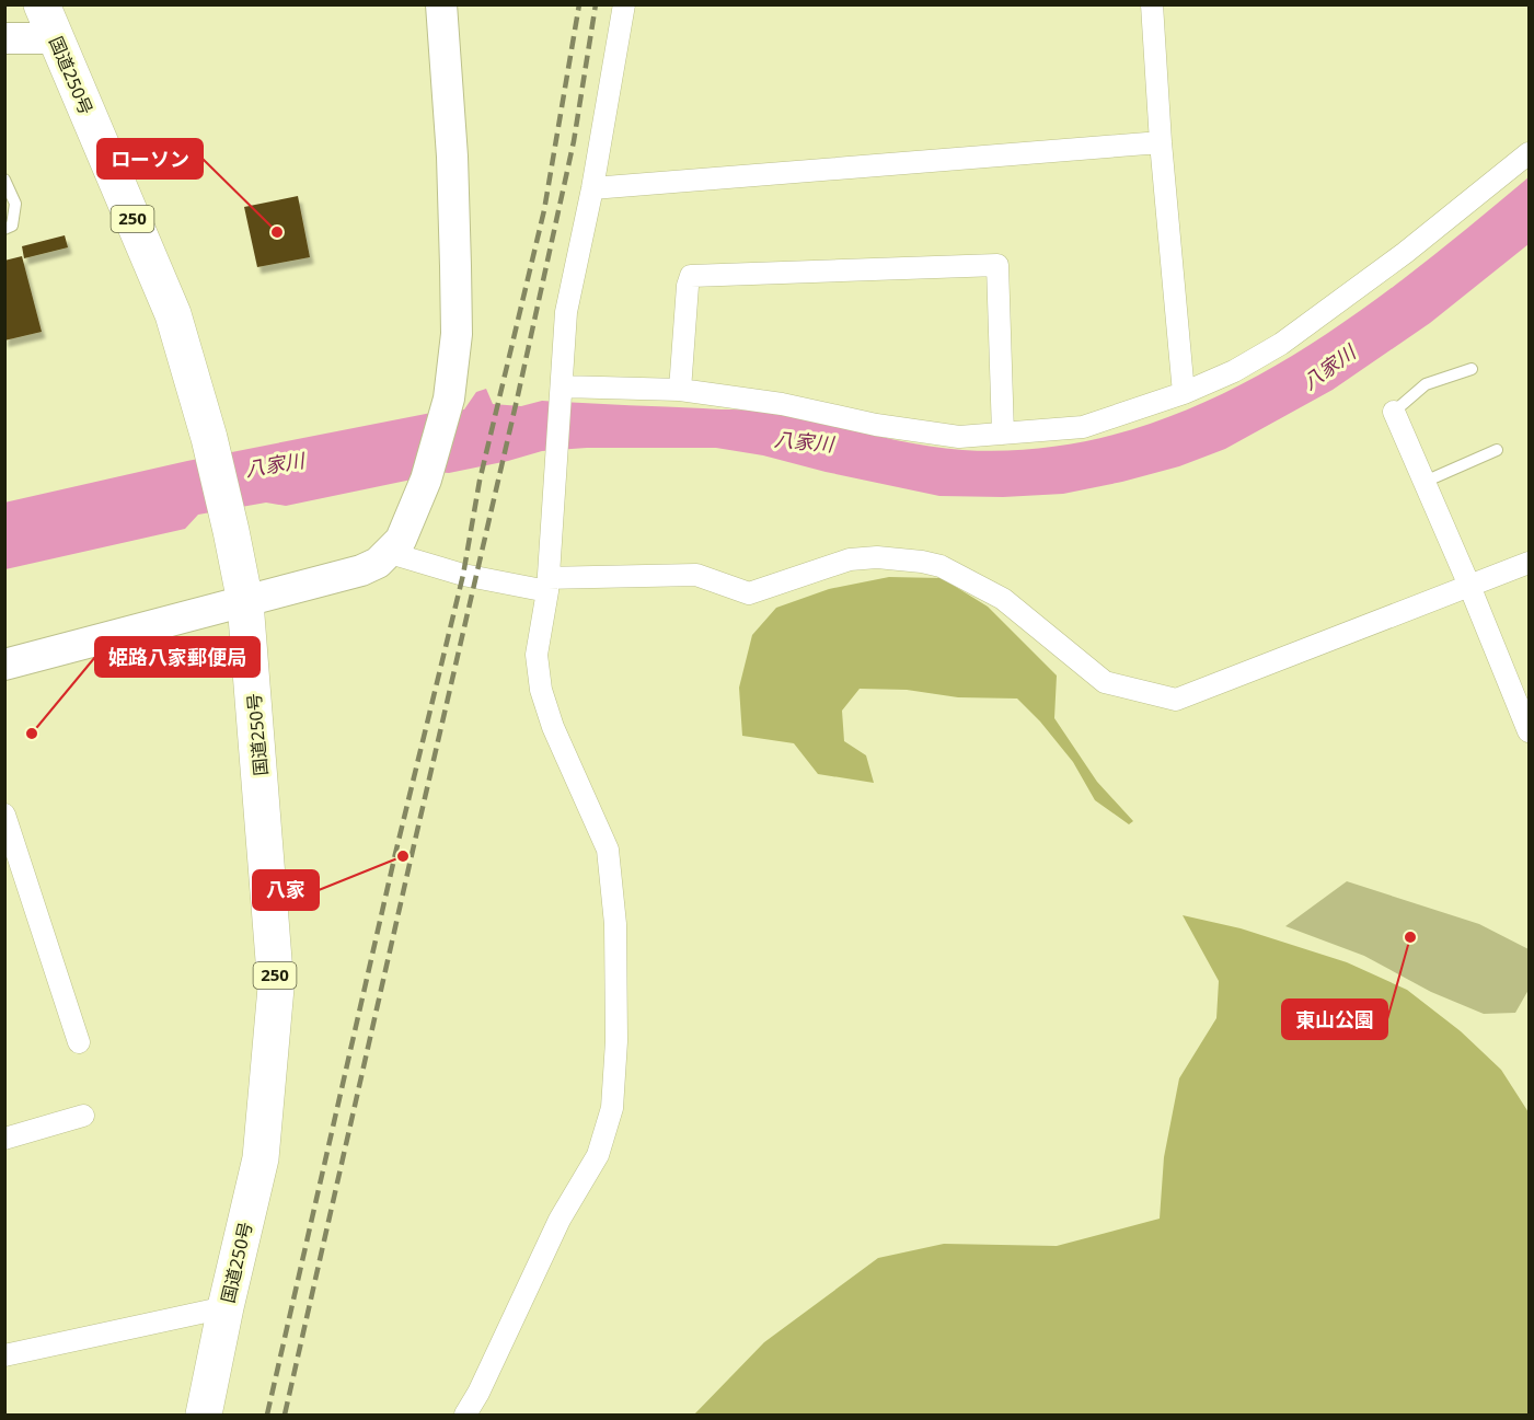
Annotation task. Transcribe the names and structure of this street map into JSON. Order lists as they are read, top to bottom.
{
  "streets": {
    "highway": ["国道250号", "250"]
  },
  "water": ["八家川"],
  "places": [
    "ローソン",
    "姫路八家郵便局",
    "八家",
    "東山公園"
  ]
}
